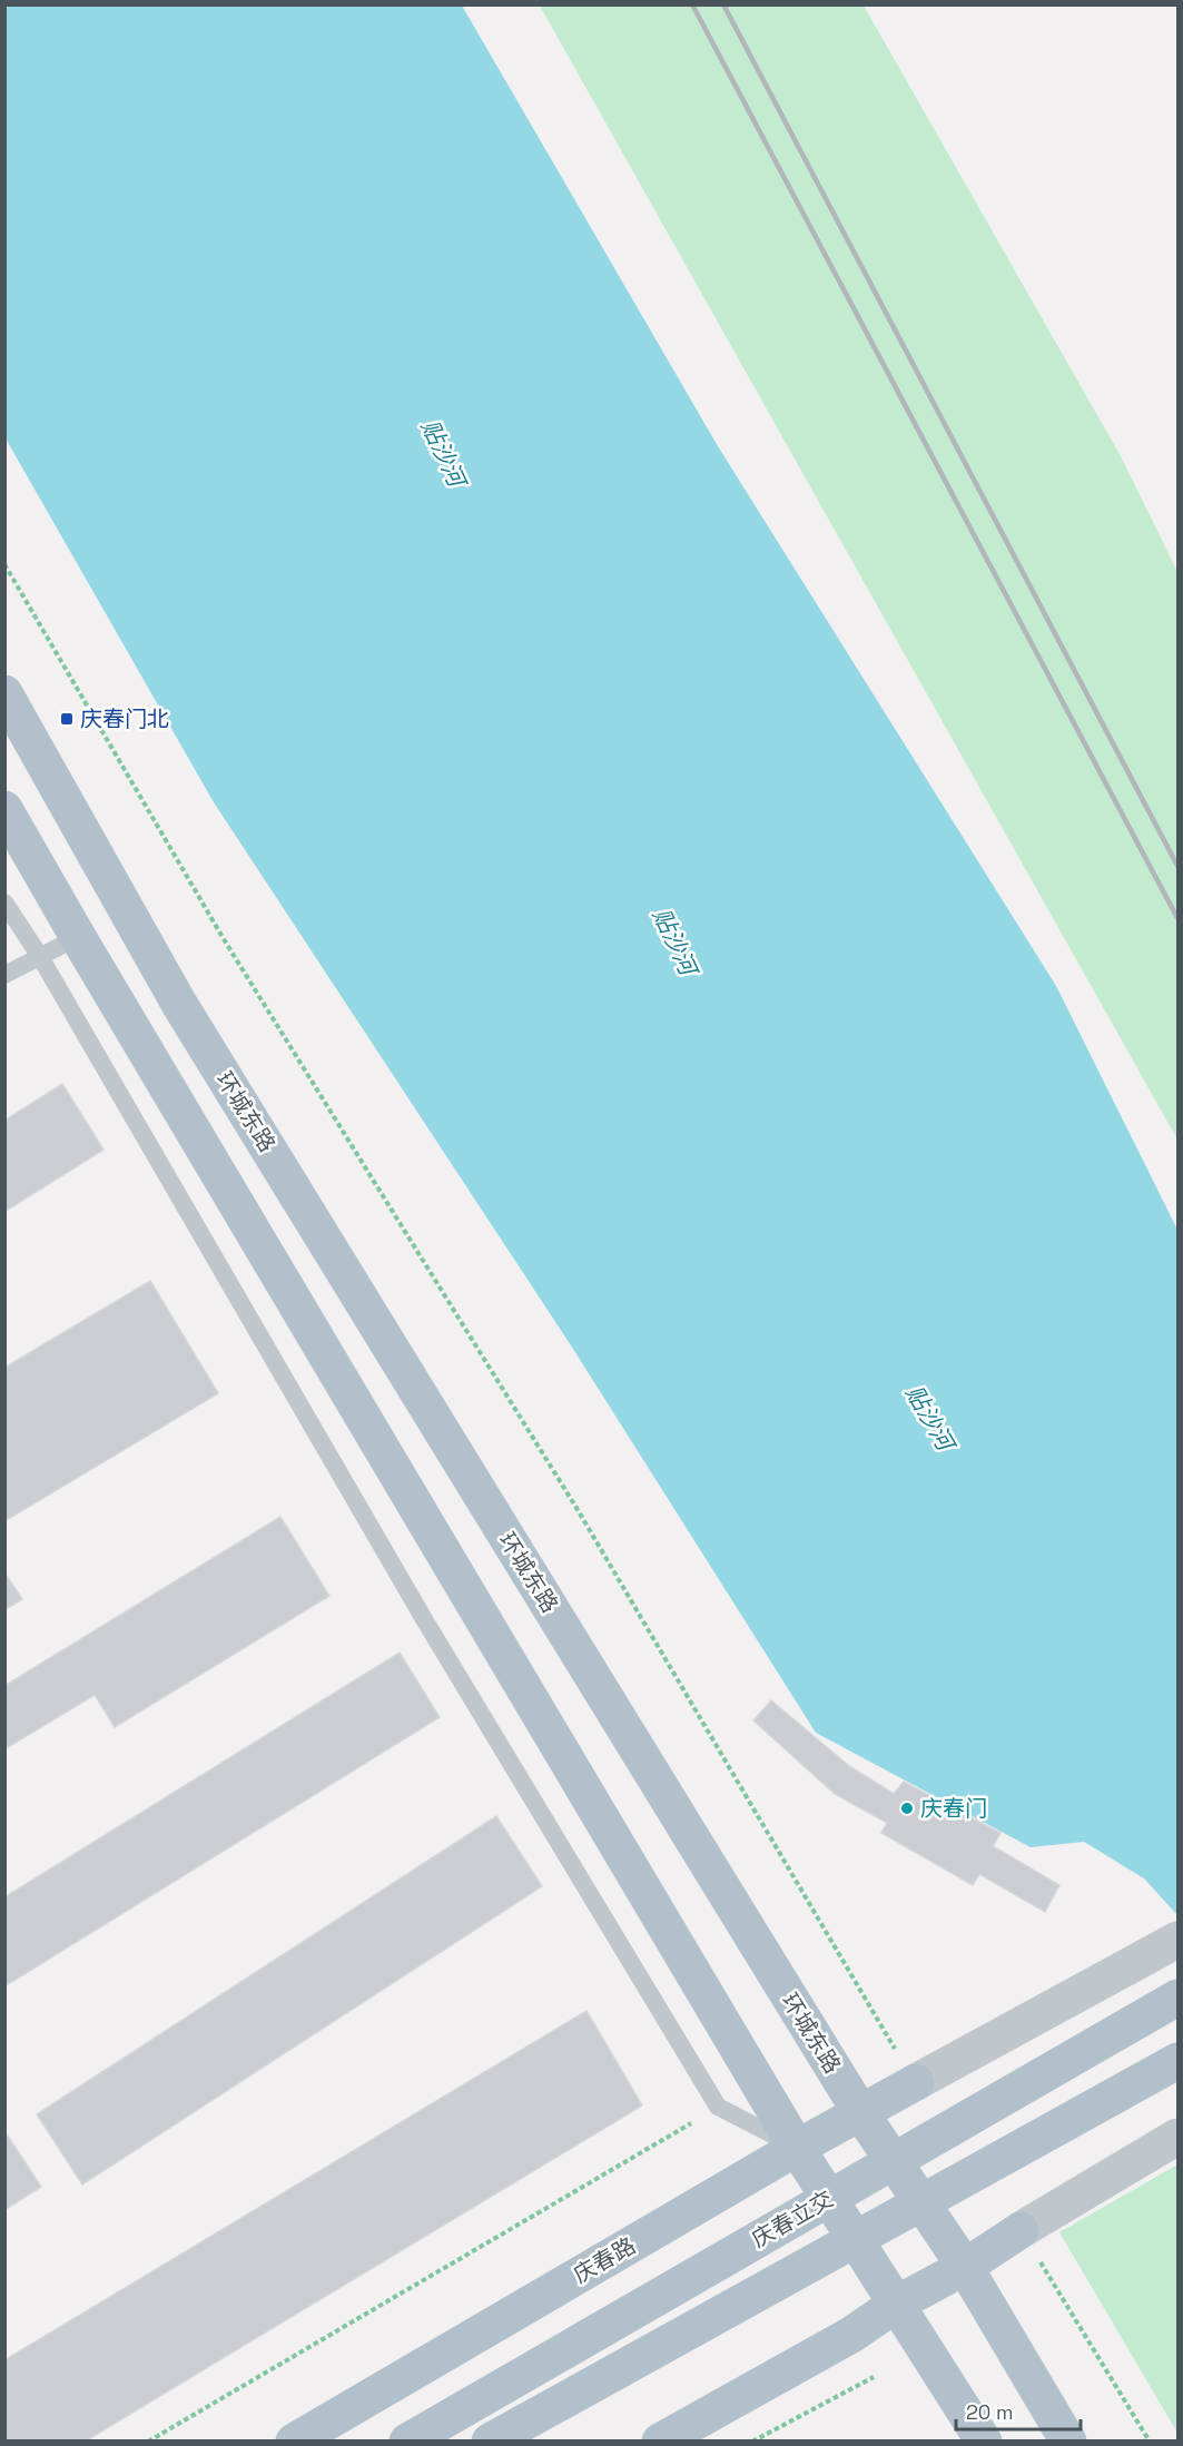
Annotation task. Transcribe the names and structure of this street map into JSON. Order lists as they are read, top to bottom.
{
  "streets": {
    "main road": ["环城东路", "庆春立交", "庆春路"]
  },
  "crossings": [
    ["环城东路", "庆春路"]
  ],
  "water": ["贴沙河"],
  "places": {
    "transit": ["庆春门北"],
    "other": ["庆春门"]
  },
  "scale_bar": "20 m"
}
